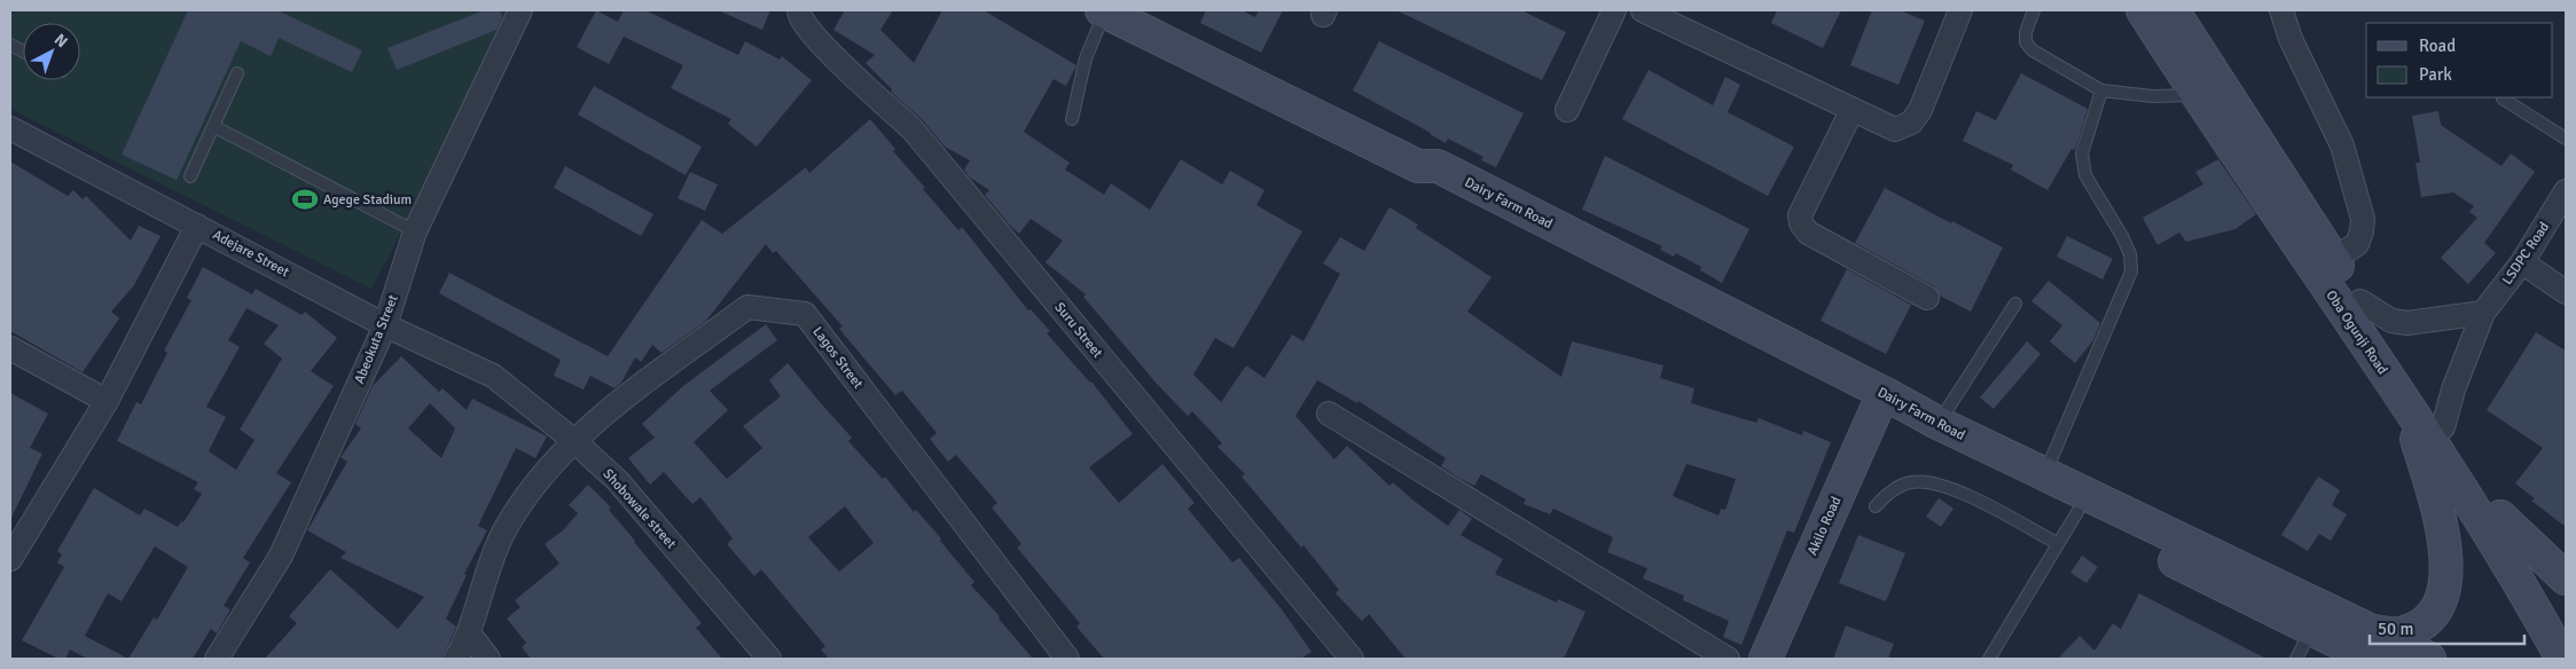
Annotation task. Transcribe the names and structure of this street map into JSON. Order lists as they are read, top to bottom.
{
  "streets": {
    "main road": ["Dairy Farm Road", "Oba Ogunji Road", "Akilo Road"],
    "street": [
      "Adejare Street",
      "LSDPC Road",
      "Suru Street",
      "Abeokuta Street",
      "Lagos Street",
      "Shobowale street"
    ]
  },
  "crossings": [
    ["Dairy Farm Road", "Akilo Road"],
    ["Adejare Street", "Abeokuta Street"],
    ["Adejare Street", "Shobowale street"],
    ["LSDPC Road", "Oba Ogunji Road"],
    ["Lagos Street", "Shobowale street"]
  ],
  "places": {
    "sports": ["Agege Stadium"]
  },
  "legend": ["Road", "Park"],
  "scale_bar": "50 m",
  "north": "top right"
}
